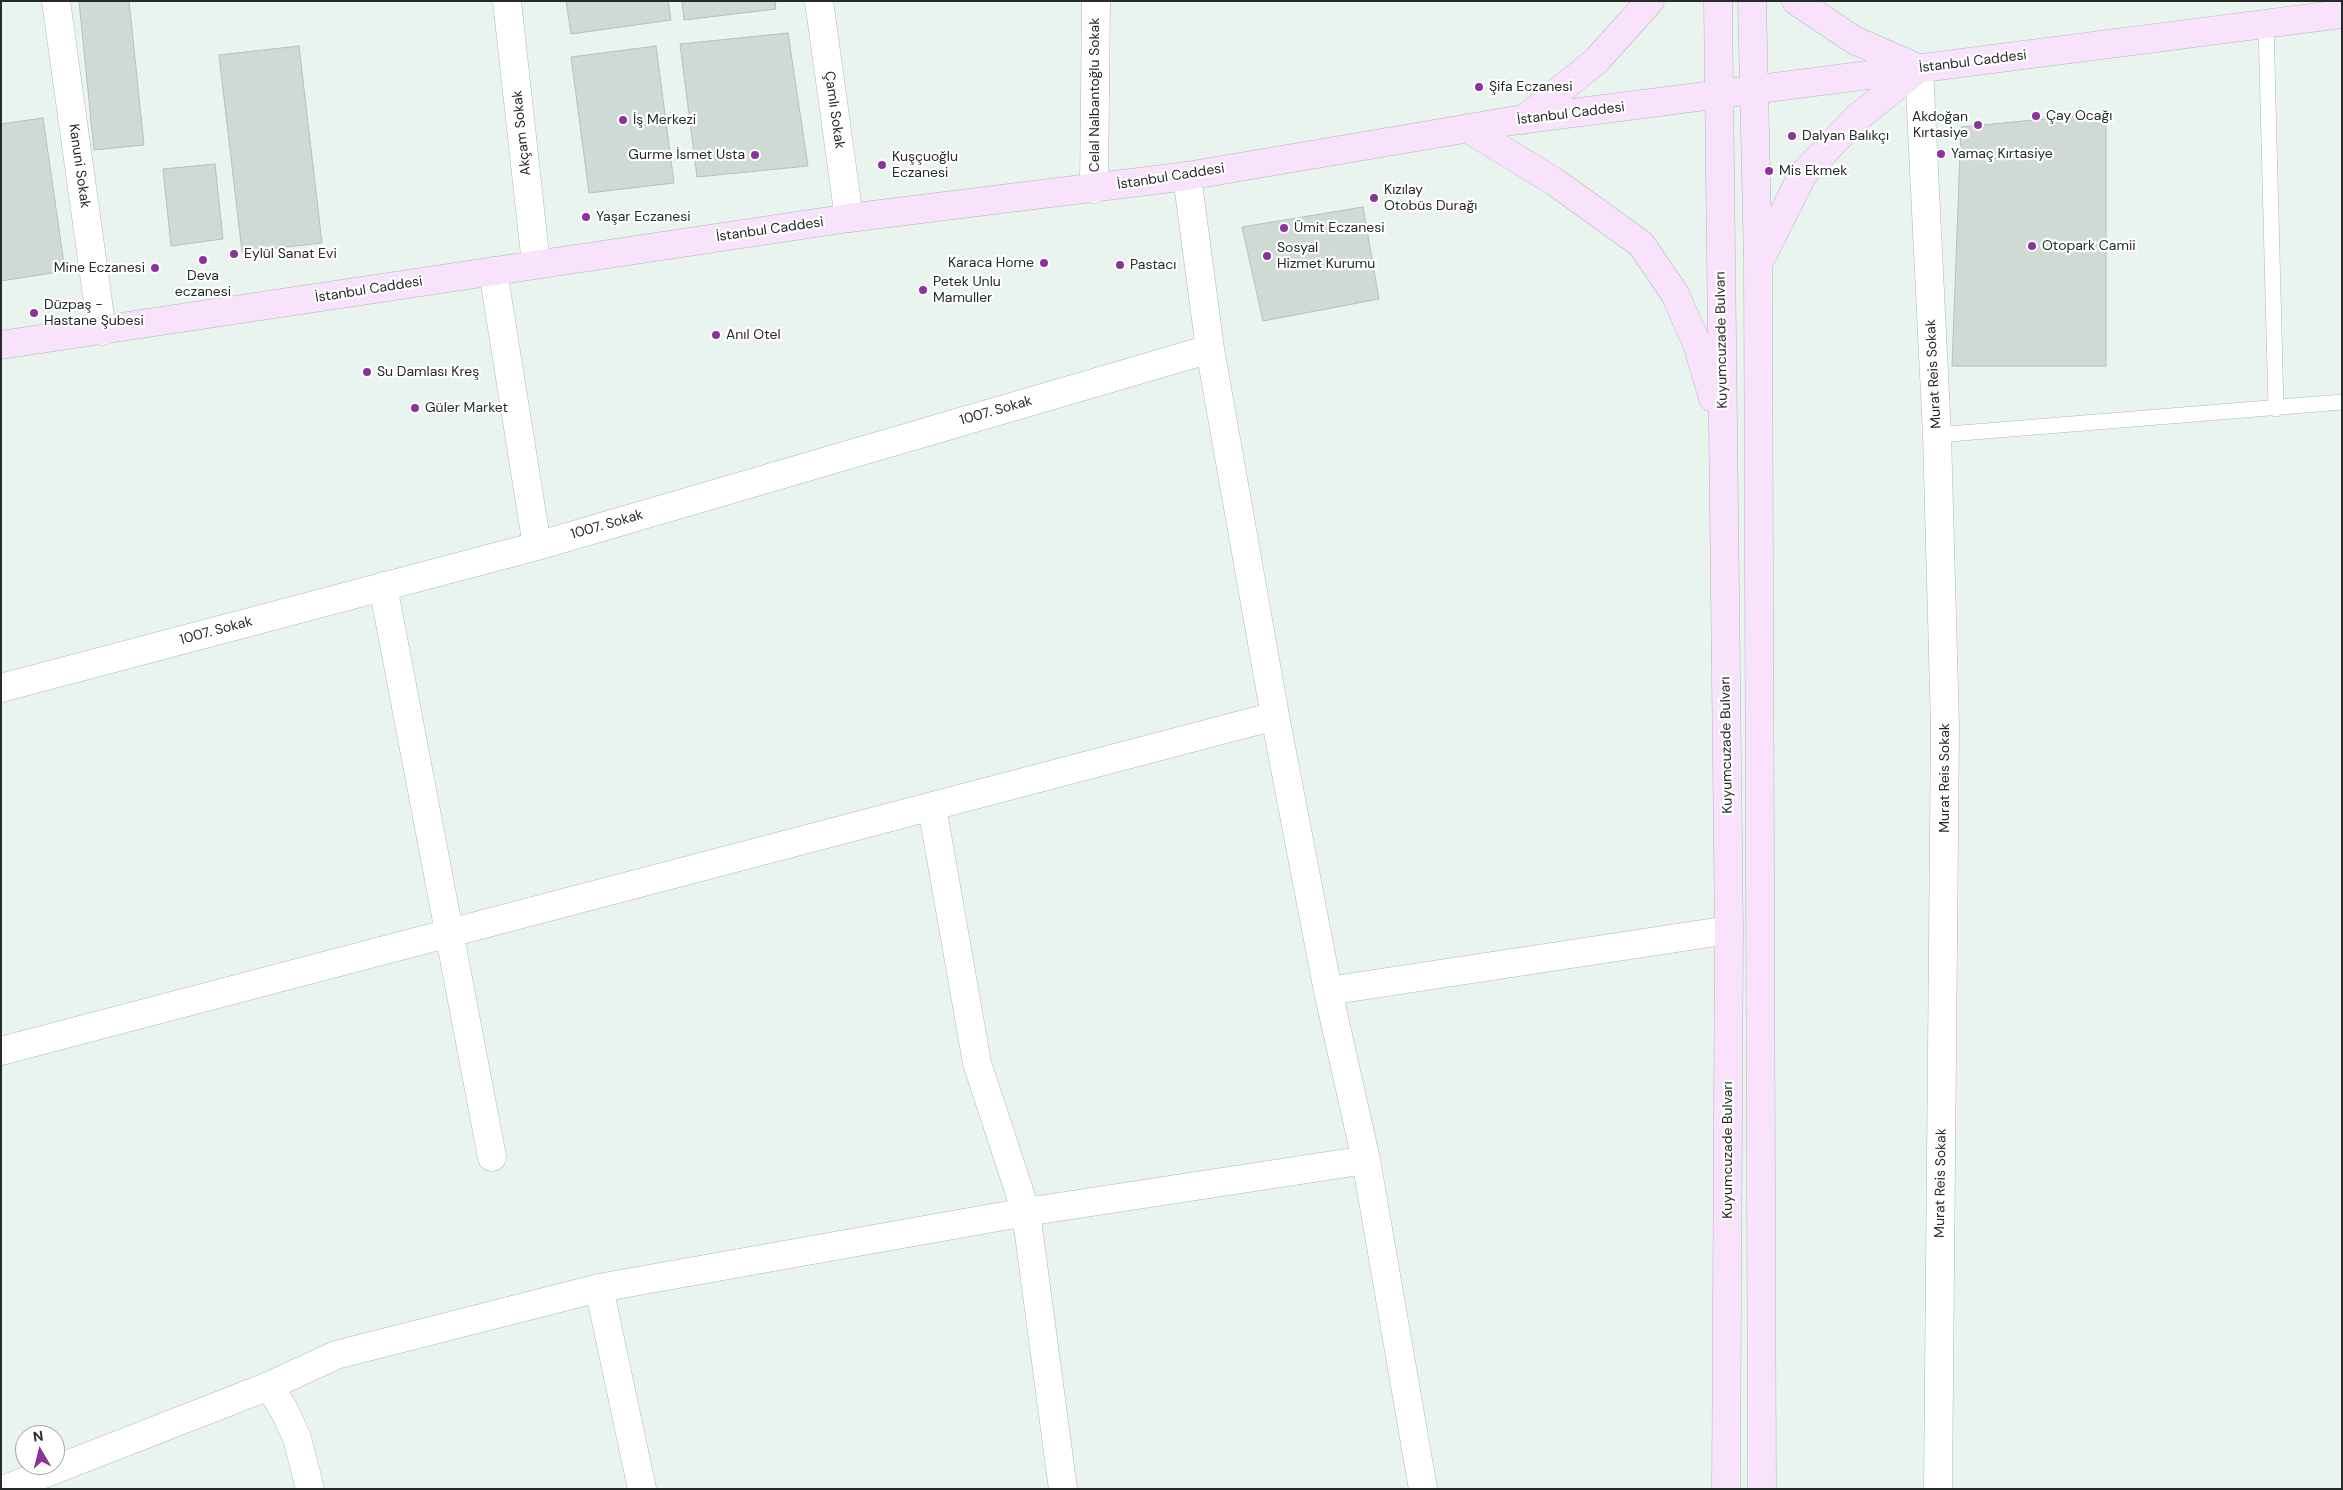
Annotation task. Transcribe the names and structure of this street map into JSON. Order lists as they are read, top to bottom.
{
  "streets": {
    "main road": ["İstanbul Caddesi", "Kuyumcuzade Bulvarı"],
    "street": [
      "Celal Nalbantoğlu Sokak",
      "Çamlı Sokak",
      "Akçam Sokak",
      "Kanuni Sokak",
      "Murat Reis Sokak",
      "1007. Sokak"
    ]
  },
  "crossings": [
    ["İstanbul Caddesi", "Celal Nalbantoğlu Sokak"],
    ["İstanbul Caddesi", "Çamlı Sokak"],
    ["İstanbul Caddesi", "Akçam Sokak"],
    ["İstanbul Caddesi", "Kanuni Sokak"],
    ["İstanbul Caddesi", "Kuyumcuzade Bulvarı"],
    ["İstanbul Caddesi", "Murat Reis Sokak"]
  ],
  "places": [
    "Şifa Eczanesi",
    "Çay Ocağı",
    "İş Merkezi",
    "Akdoğan Kırtasiye",
    "Dalyan Balıkçı",
    "Yamaç Kırtasiye",
    "Gurme İsmet Usta",
    "Kuşçuoğlu Eczanesi",
    "Mis Ekmek",
    "Kızılay Otobüs Durağı",
    "Yaşar Eczanesi",
    "Ümit Eczanesi",
    "Otopark Camii",
    "Eylül Sanat Evi",
    "Sosyal Hizmet Kurumu",
    "Deva eczanesi",
    "Karaca Home",
    "Pastacı",
    "Mine Eczanesi",
    "Petek Unlu Mamuller",
    "Düzpaş - Hastane Şubesi",
    "Anıl Otel",
    "Su Damlası Kreş",
    "Güler Market"
  ],
  "north": "top"
}
